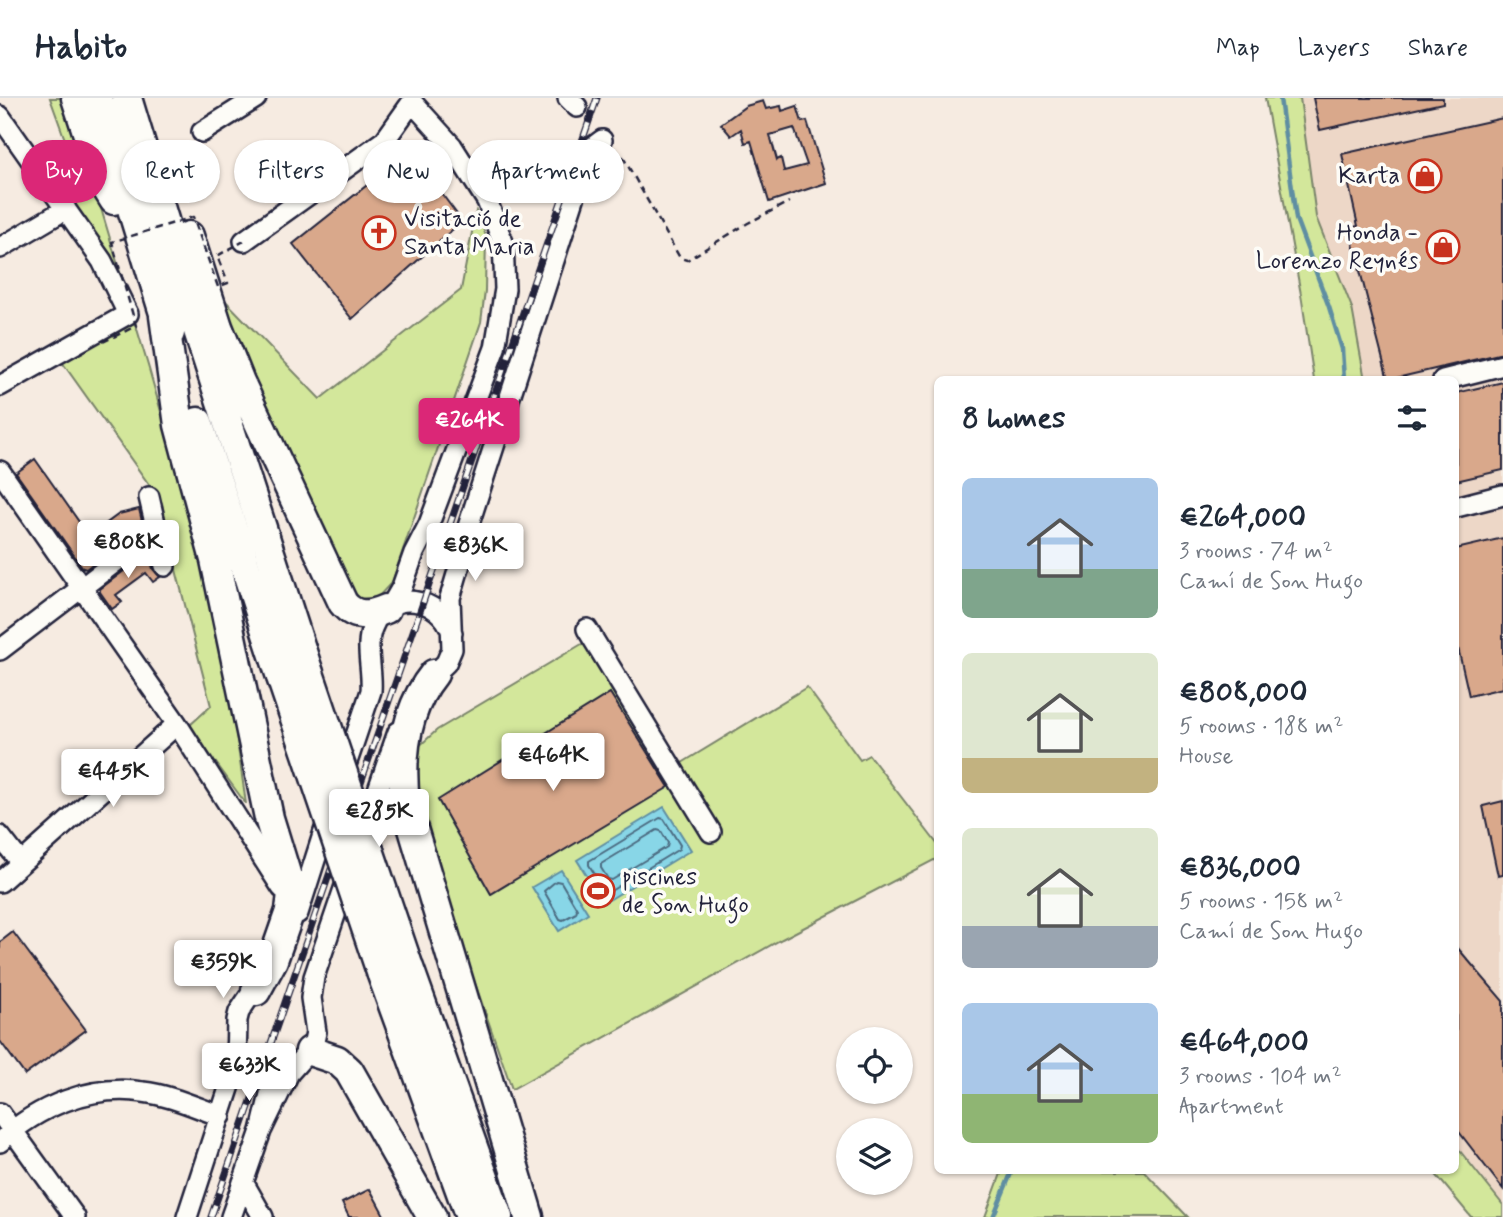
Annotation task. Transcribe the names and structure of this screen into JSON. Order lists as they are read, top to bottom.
{
  "places": {
    "shop": ["Karta", "Honda - Lorenzo Reynés"],
    "church": ["Visitació de Santa Maria"],
    "sports": ["piscines de Son Hugo"]
  },
  "page": {
    "header": "Habito",
    "nav": ["Map", "Layers", "Share"],
    "chip": [
      "Buy",
      "Rent",
      "Filters",
      "New",
      "Apartment"
    ],
    "heading": "8 homes",
    "price": [
      "€264K",
      "€808K",
      "€836K",
      "€464K",
      "€445K",
      "€285K",
      "€359K",
      "€633K"
    ],
    "list": [
      {
        "name": "€264,000",
        "note": "3 rooms · 74 m² · Camí de Son Hugo"
      },
      {
        "name": "€808,000",
        "note": "5 rooms · 188 m² · House"
      },
      {
        "name": "€836,000",
        "note": "5 rooms · 158 m² · Camí de Son Hugo"
      },
      {
        "name": "€464,000",
        "note": "3 rooms · 104 m² · Apartment"
      }
    ]
  }
}
